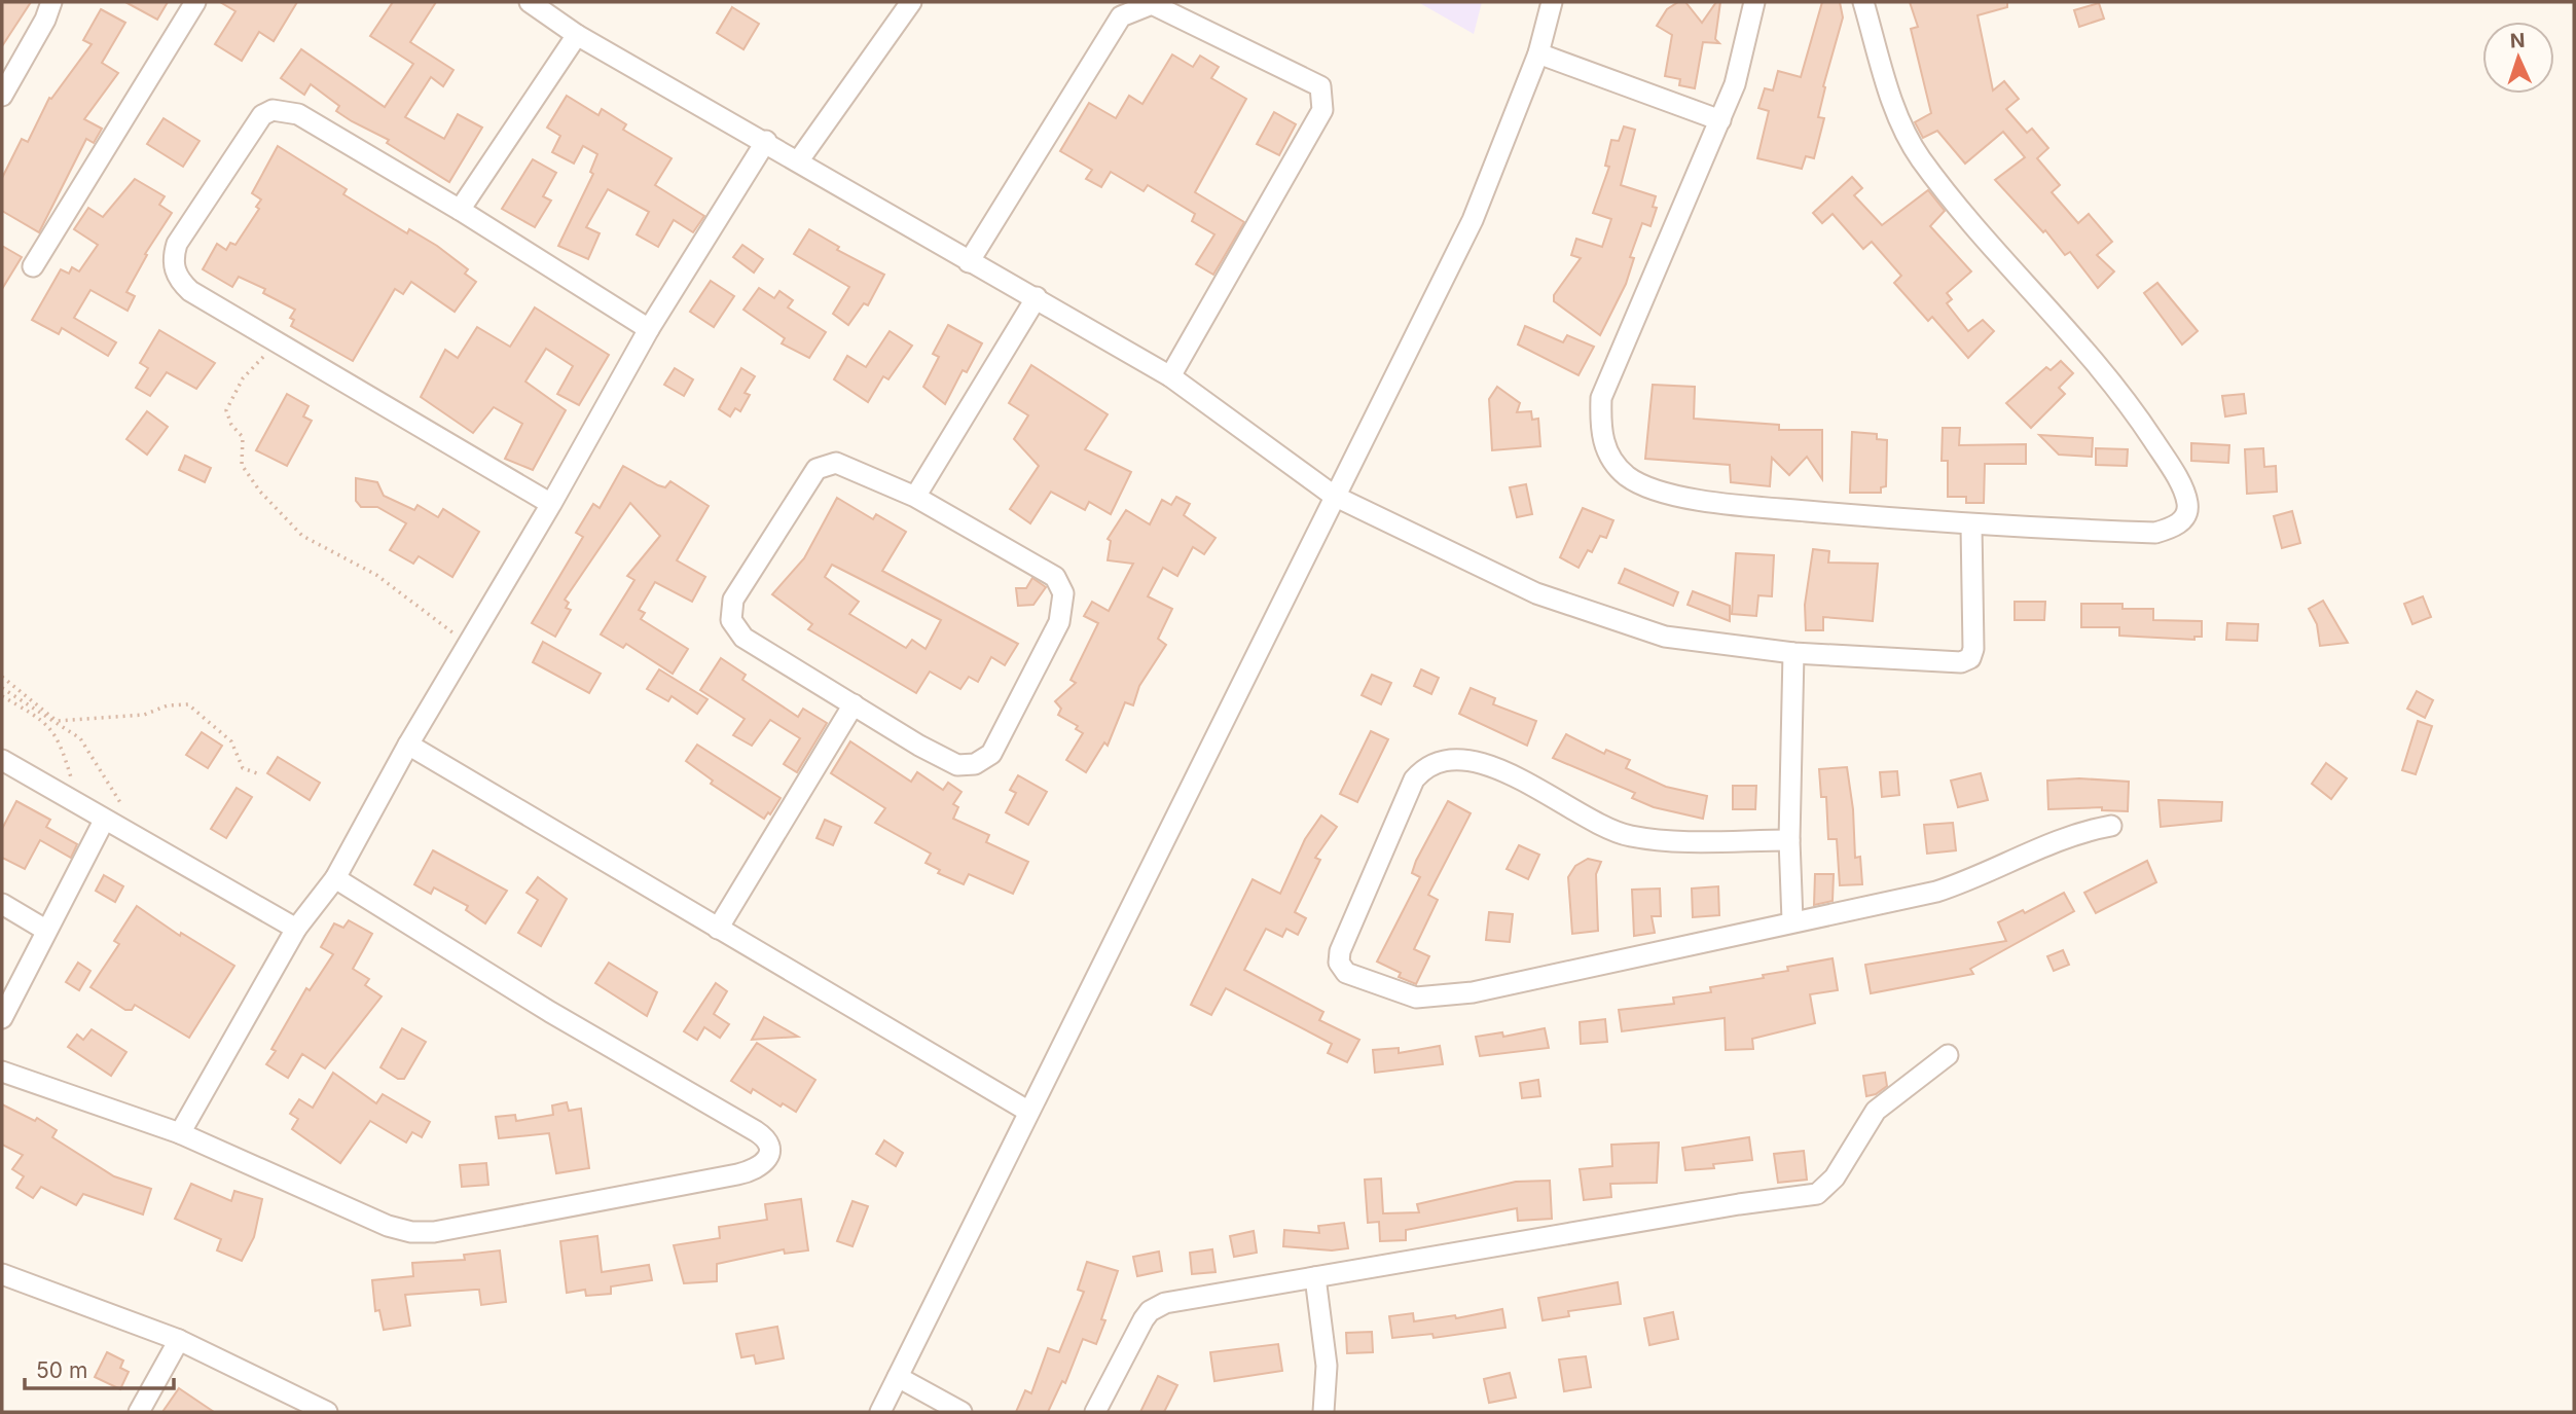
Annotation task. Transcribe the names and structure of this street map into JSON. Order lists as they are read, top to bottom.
{
  "scale_bar": "50 m",
  "north": "top"
}
